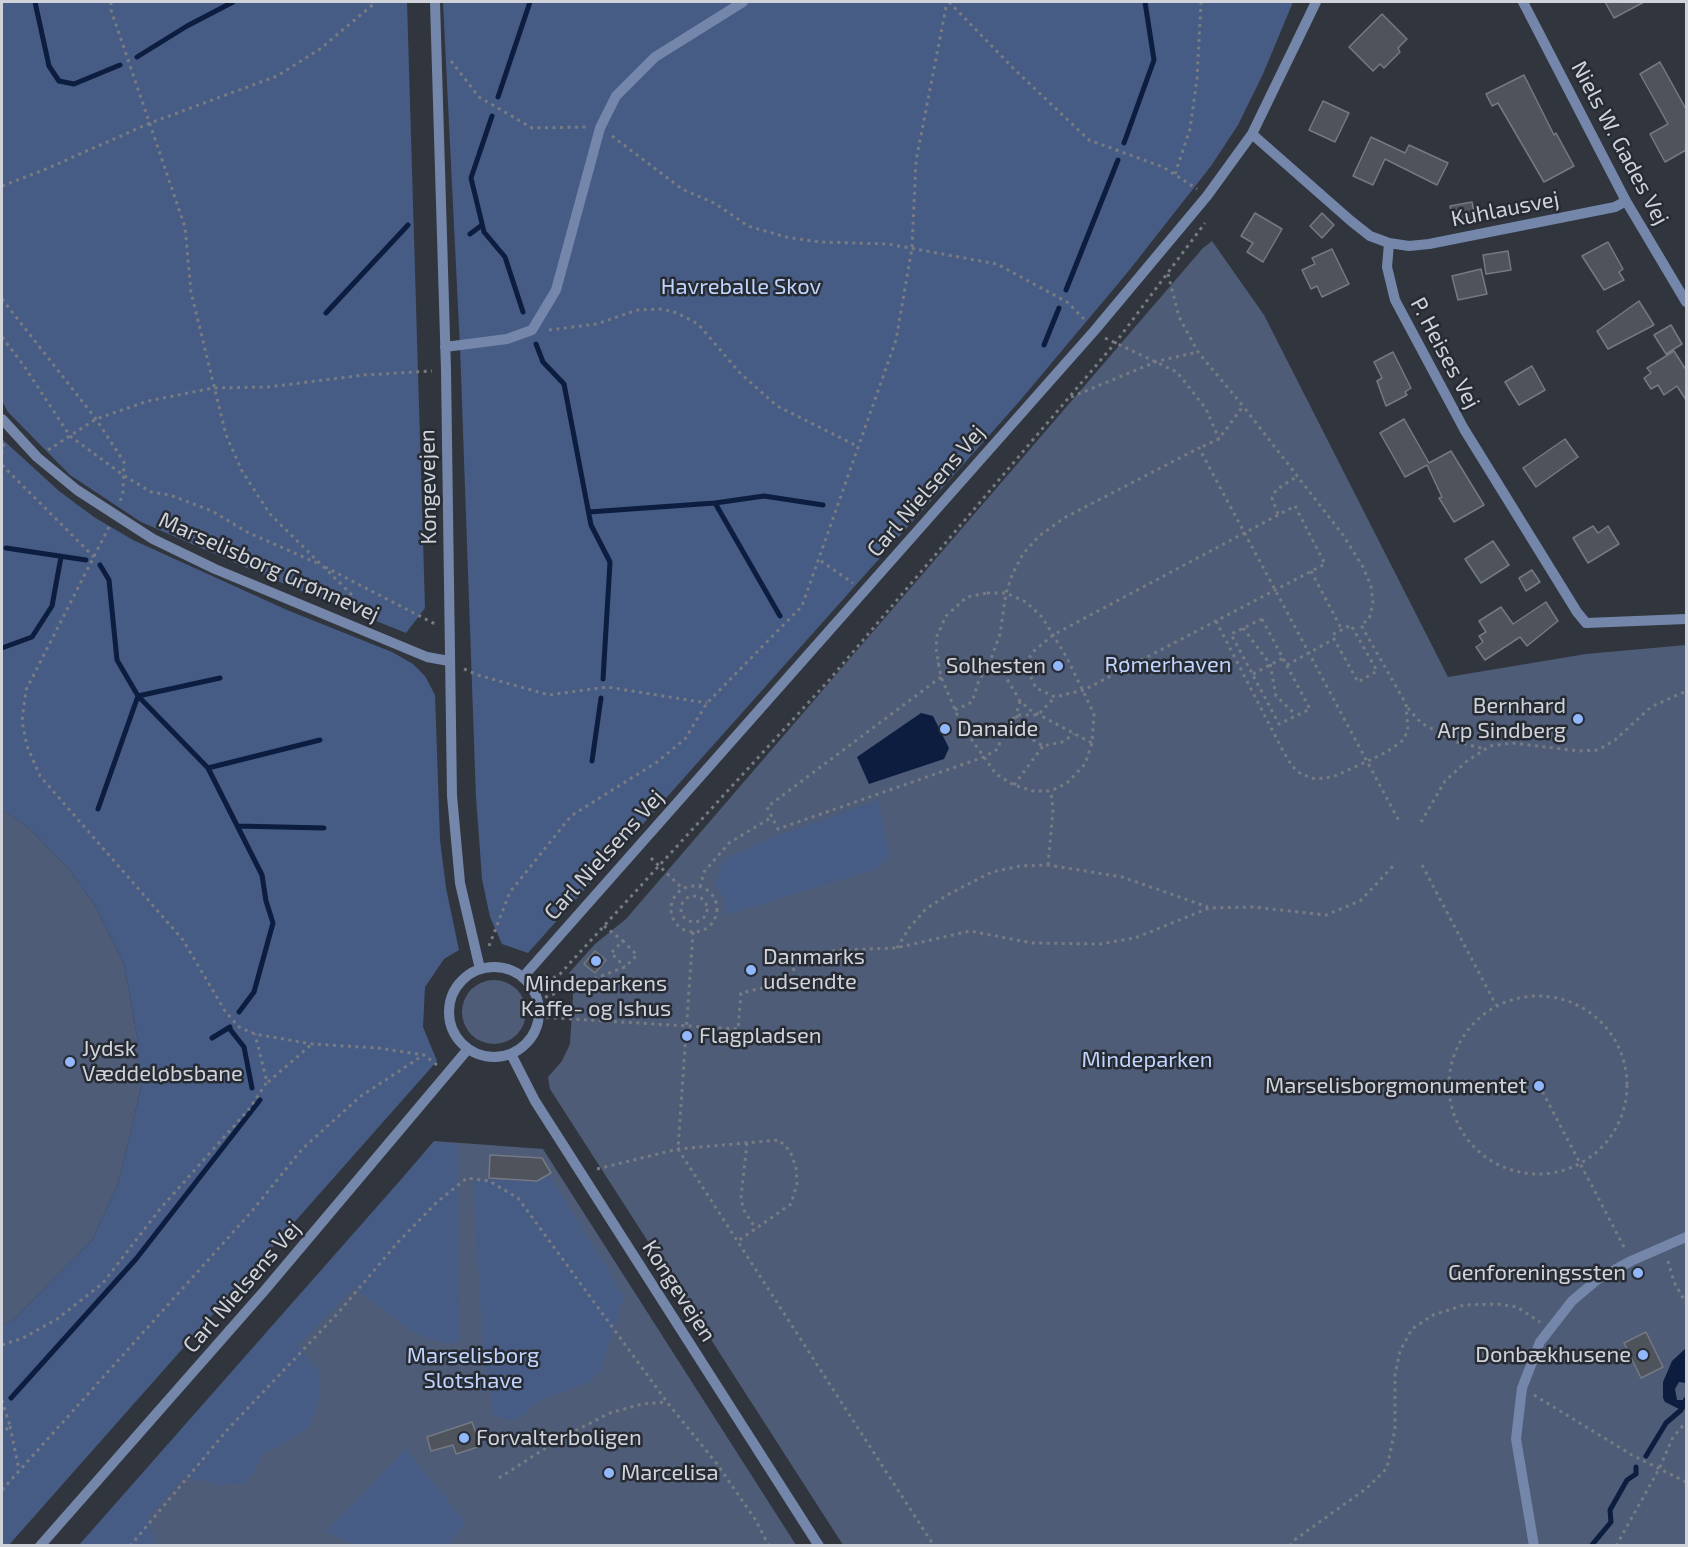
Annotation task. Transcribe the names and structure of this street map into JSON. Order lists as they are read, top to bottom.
{
  "streets": {
    "street": [
      "Niels W. Gades Vej",
      "Kuhlausvej",
      "P. Heises Vej",
      "Kongevejen",
      "Carl Nielsens Vej",
      "Marselisborg Grønnevej"
    ]
  },
  "crossings": [
    ["Niels W. Gades Vej", "Kuhlausvej"],
    ["Kuhlausvej", "P. Heises Vej"],
    ["Kongevejen", "Carl Nielsens Vej"],
    ["Kongevejen", "Marselisborg Grønnevej"]
  ],
  "parks": [
    "Havreballe Skov",
    "Rømerhaven",
    "Mindeparken",
    "Marselisborg Slotshave"
  ],
  "places": [
    "Solhesten",
    "Bernhard Arp Sindberg",
    "Danaide",
    "Mindeparkens Kaffe- og Ishus",
    "Danmarks udsendte",
    "Flagpladsen",
    "Jydsk Væddeløbsbane",
    "Marselisborgmonumentet",
    "Genforeningssten",
    "Donbækhusene",
    "Forvalterboligen",
    "Marcelisa"
  ]
}
